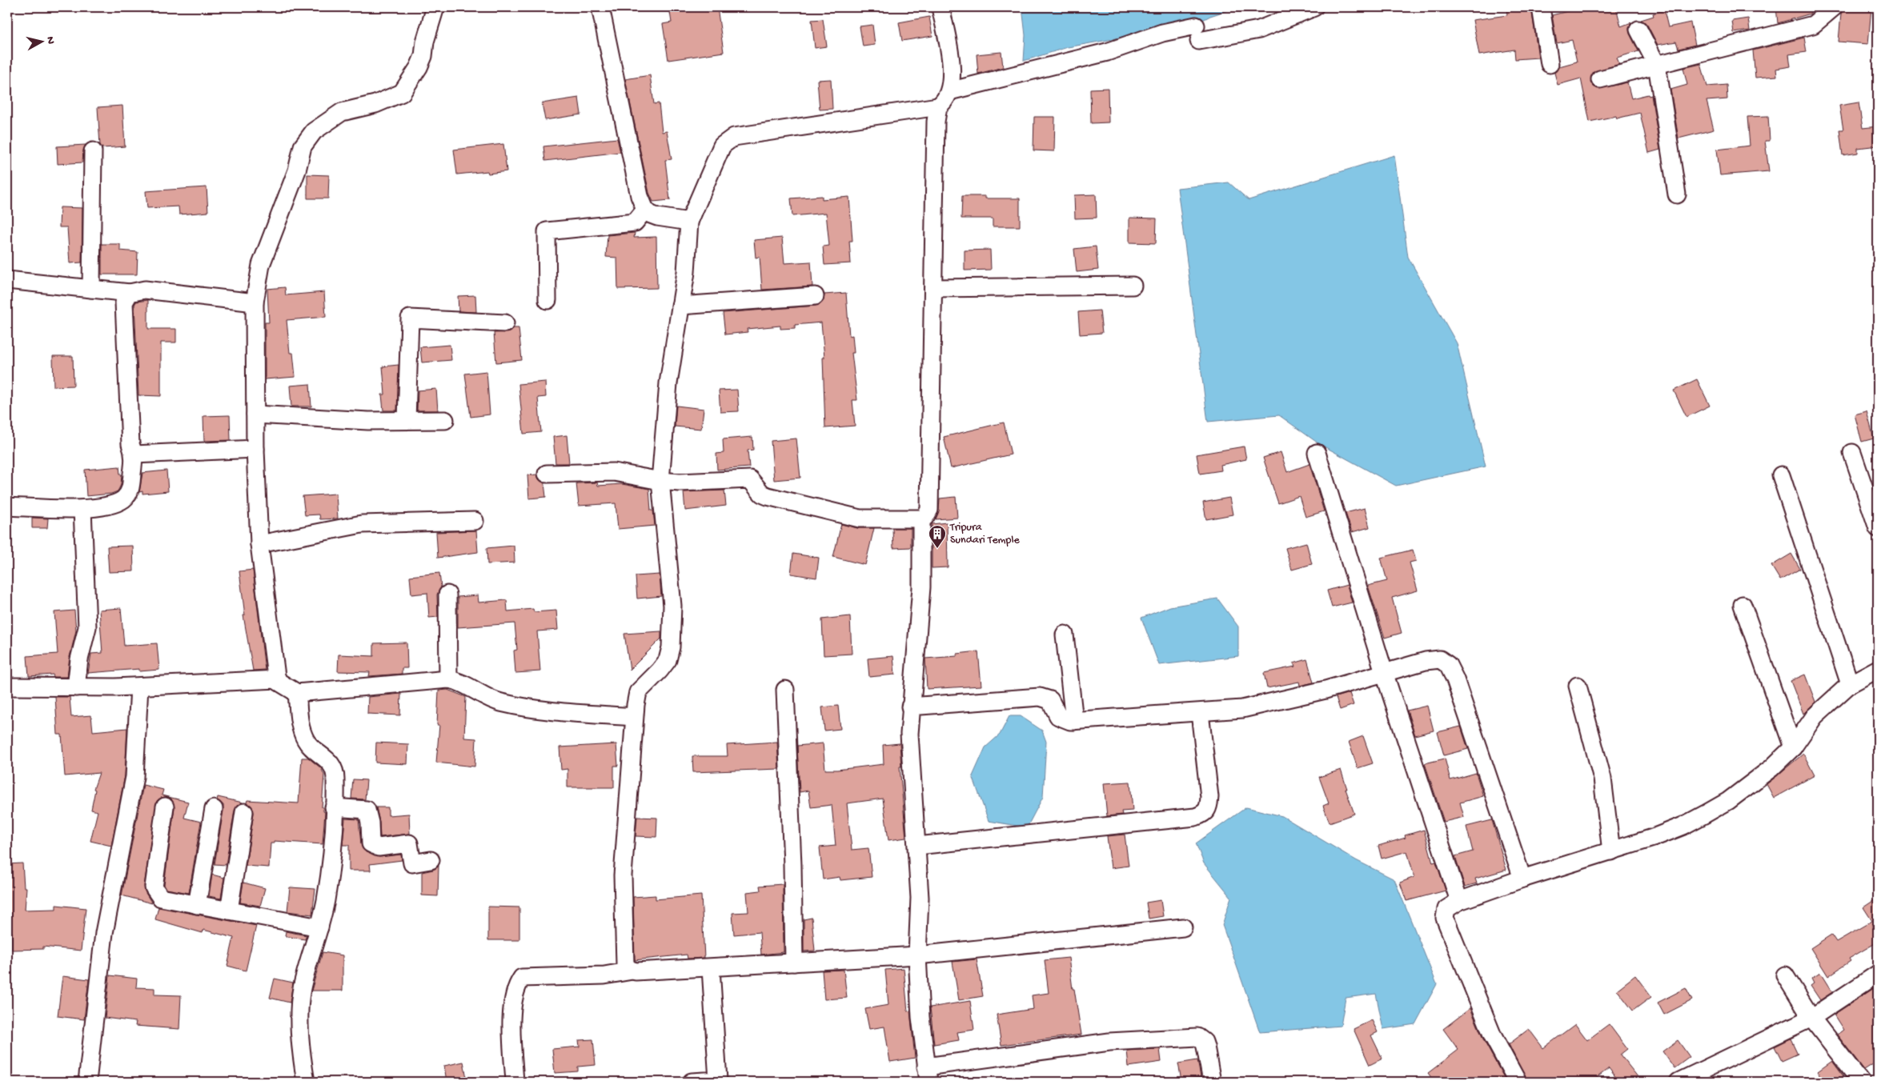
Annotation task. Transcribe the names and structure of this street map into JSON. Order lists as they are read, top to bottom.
{
  "places": {
    "building": ["Tripura Sundari Temple"]
  },
  "north": "right"
}
